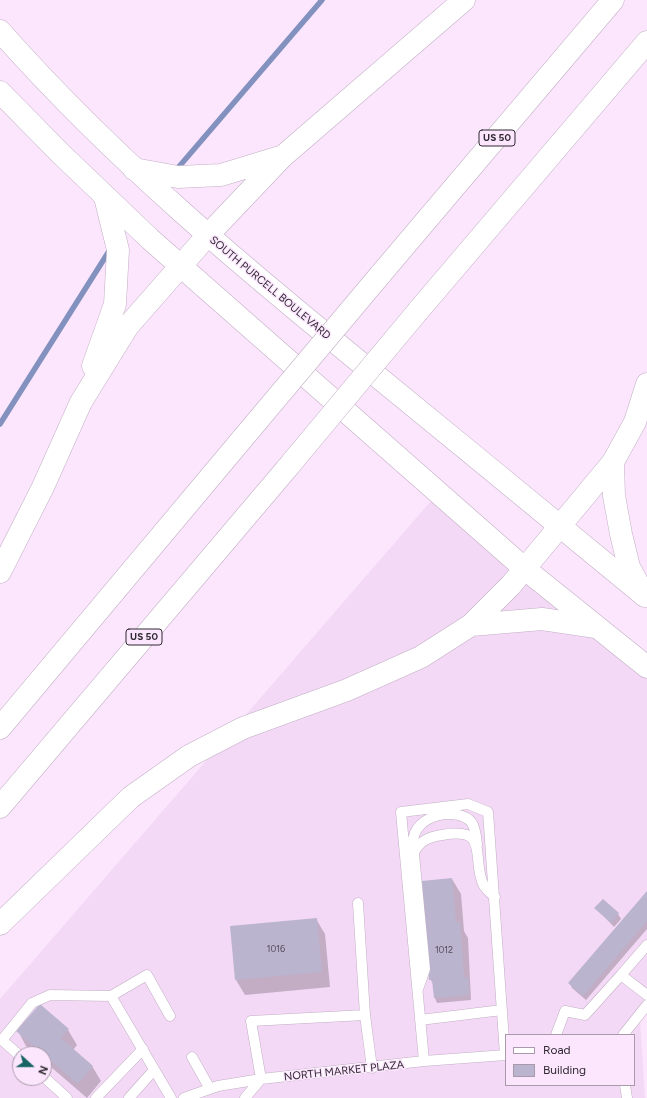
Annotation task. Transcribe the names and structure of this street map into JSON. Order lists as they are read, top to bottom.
{
  "streets": {
    "main road": ["US 50", "SOUTH PURCELL BOULEVARD"],
    "lane": ["NORTH MARKET PLAZA"]
  },
  "house_numbers": ["1016", "1012"],
  "legend": ["Road", "Building"],
  "north": "right"
}
